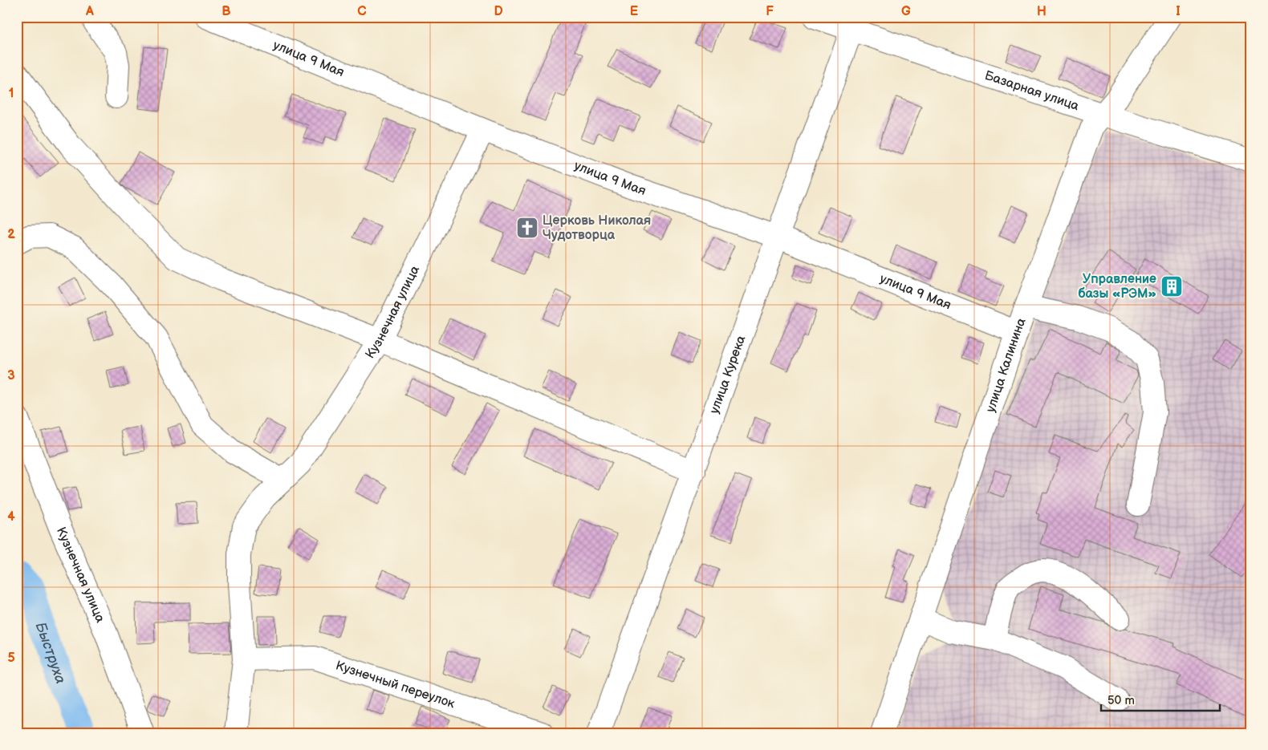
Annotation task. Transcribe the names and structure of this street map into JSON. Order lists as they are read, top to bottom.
{
  "streets": {
    "street": [
      "улица 9 Мая",
      "Базарная улица",
      "Кузнечная улица",
      "улица Калинина",
      "улица Курека",
      "Кузнечный переулок"
    ]
  },
  "crossings": [
    ["улица 9 Мая", "Кузнечная улица"],
    ["улица 9 Мая", "улица Калинина"],
    ["улица 9 Мая", "улица Курека"],
    ["Базарная улица", "улица Калинина"],
    ["Базарная улица", "улица Курека"],
    ["Кузнечная улица", "Кузнечный переулок"]
  ],
  "water": ["Быструха"],
  "places": {
    "church": ["Церковь Николая Чудотворца"],
    "building": ["Управление базы «РЭМ»"]
  },
  "scale_bar": "50 m",
  "grid": {
    "columns": [
      "A",
      "B",
      "C",
      "D",
      "E",
      "F",
      "G",
      "H",
      "I"
    ],
    "rows": [
      "1",
      "2",
      "3",
      "4",
      "5"
    ]
  }
}
